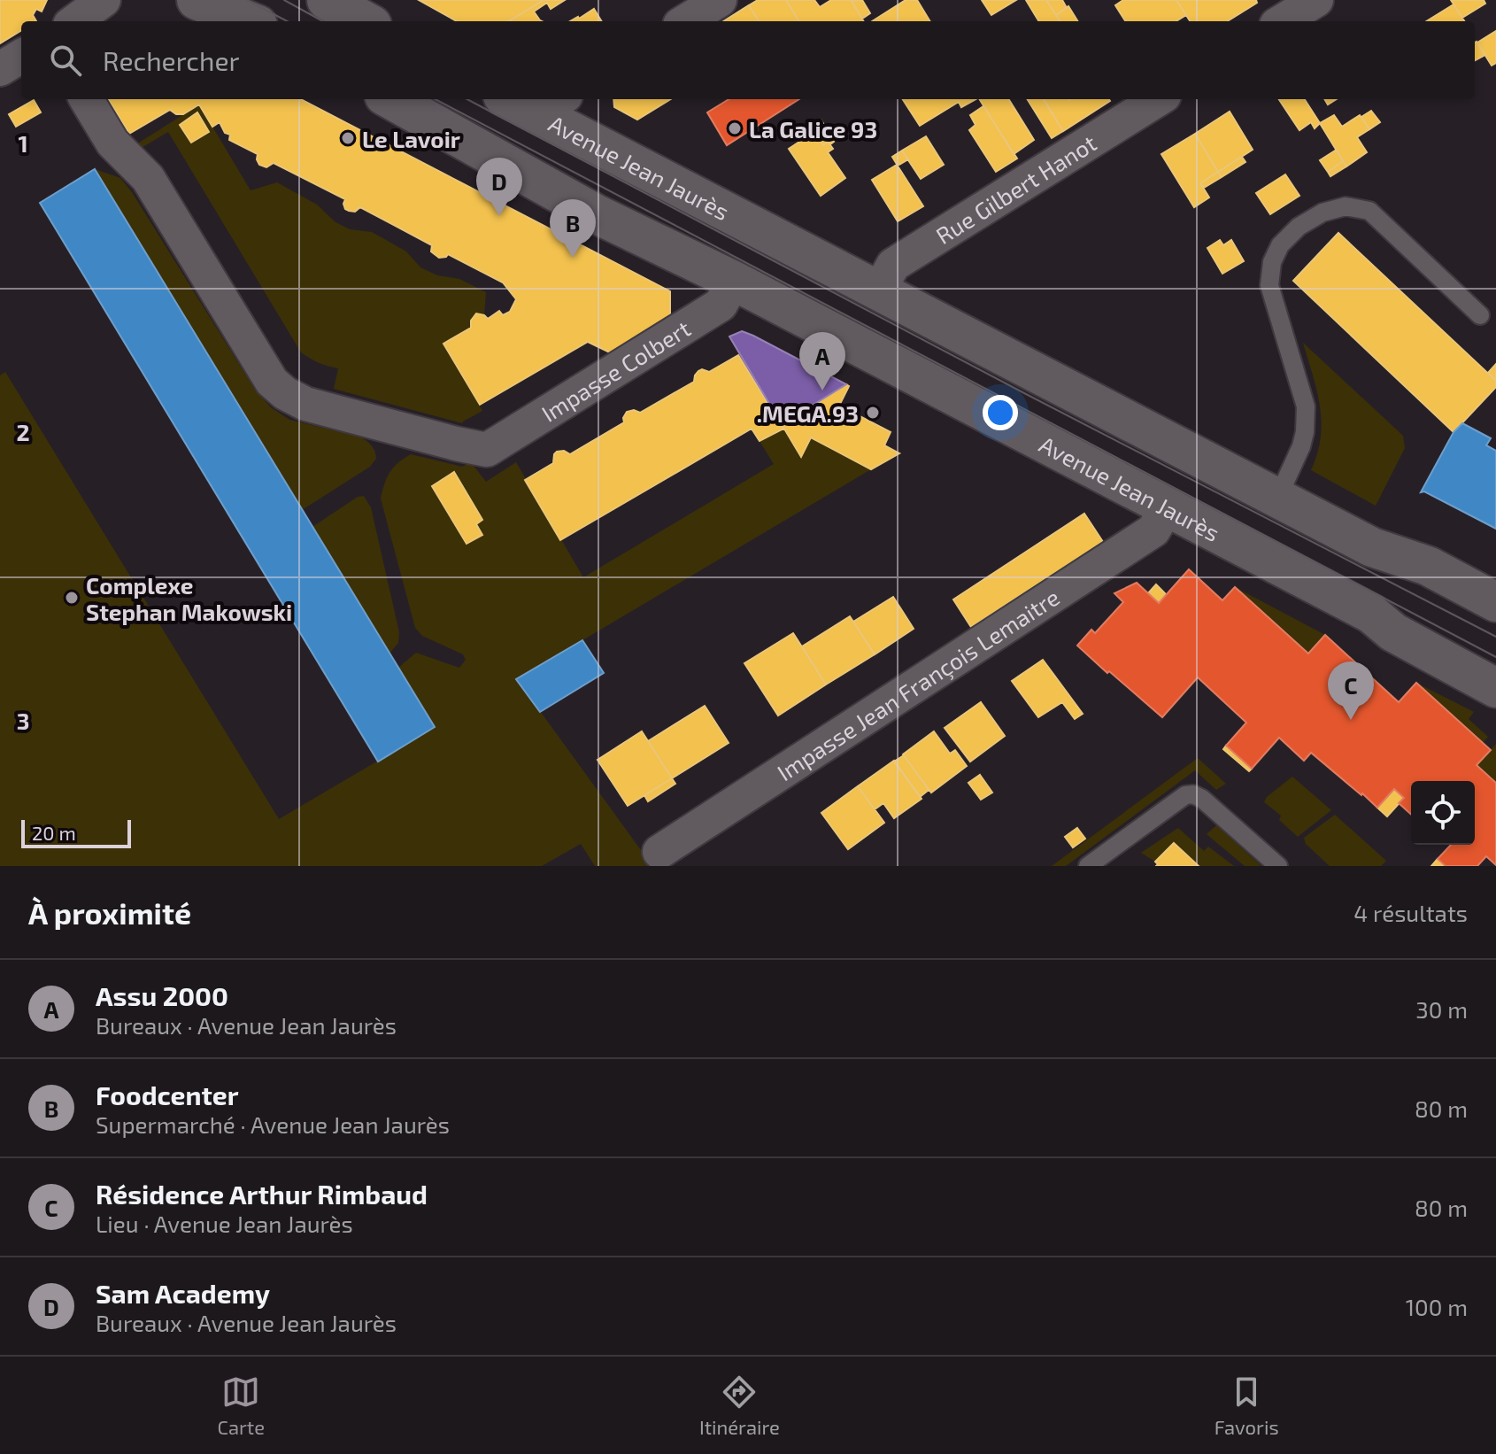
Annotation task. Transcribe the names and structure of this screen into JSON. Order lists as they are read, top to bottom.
{
  "streets": {
    "street": [
      "Avenue Jean Jaurès",
      "Rue Gilbert Hanot",
      "Impasse Colbert",
      "Impasse Jean François Lemaitre"
    ]
  },
  "crossings": [
    ["Avenue Jean Jaurès", "Rue Gilbert Hanot"],
    ["Avenue Jean Jaurès", "Impasse Colbert"],
    ["Avenue Jean Jaurès", "Impasse Jean François Lemaitre"]
  ],
  "places": [
    "La Galice 93",
    "Le Lavoir",
    ".MEGA.93",
    "Complexe Stephan Makowski"
  ],
  "scale_bar": "20 m",
  "page": {
    "search": "Rechercher",
    "pins": [
      "D",
      "B",
      "A",
      "C"
    ],
    "scale": "20 m",
    "heading": ["À proximité", "4 résultats"],
    "list": [
      {
        "mark": "A",
        "name": "Assu 2000",
        "note": "Bureaux · Avenue Jean Jaurès",
        "value": "30 m"
      },
      {
        "mark": "B",
        "name": "Foodcenter",
        "note": "Supermarché · Avenue Jean Jaurès",
        "value": "80 m"
      },
      {
        "mark": "C",
        "name": "Résidence Arthur Rimbaud",
        "note": "Lieu · Avenue Jean Jaurès",
        "value": "80 m"
      },
      {
        "mark": "D",
        "name": "Sam Academy",
        "note": "Bureaux · Avenue Jean Jaurès",
        "value": "100 m"
      }
    ],
    "nav": ["Carte", "Itinéraire", "Favoris"]
  },
  "grid": {
    "rows": ["1", "2", "3"]
  }
}
